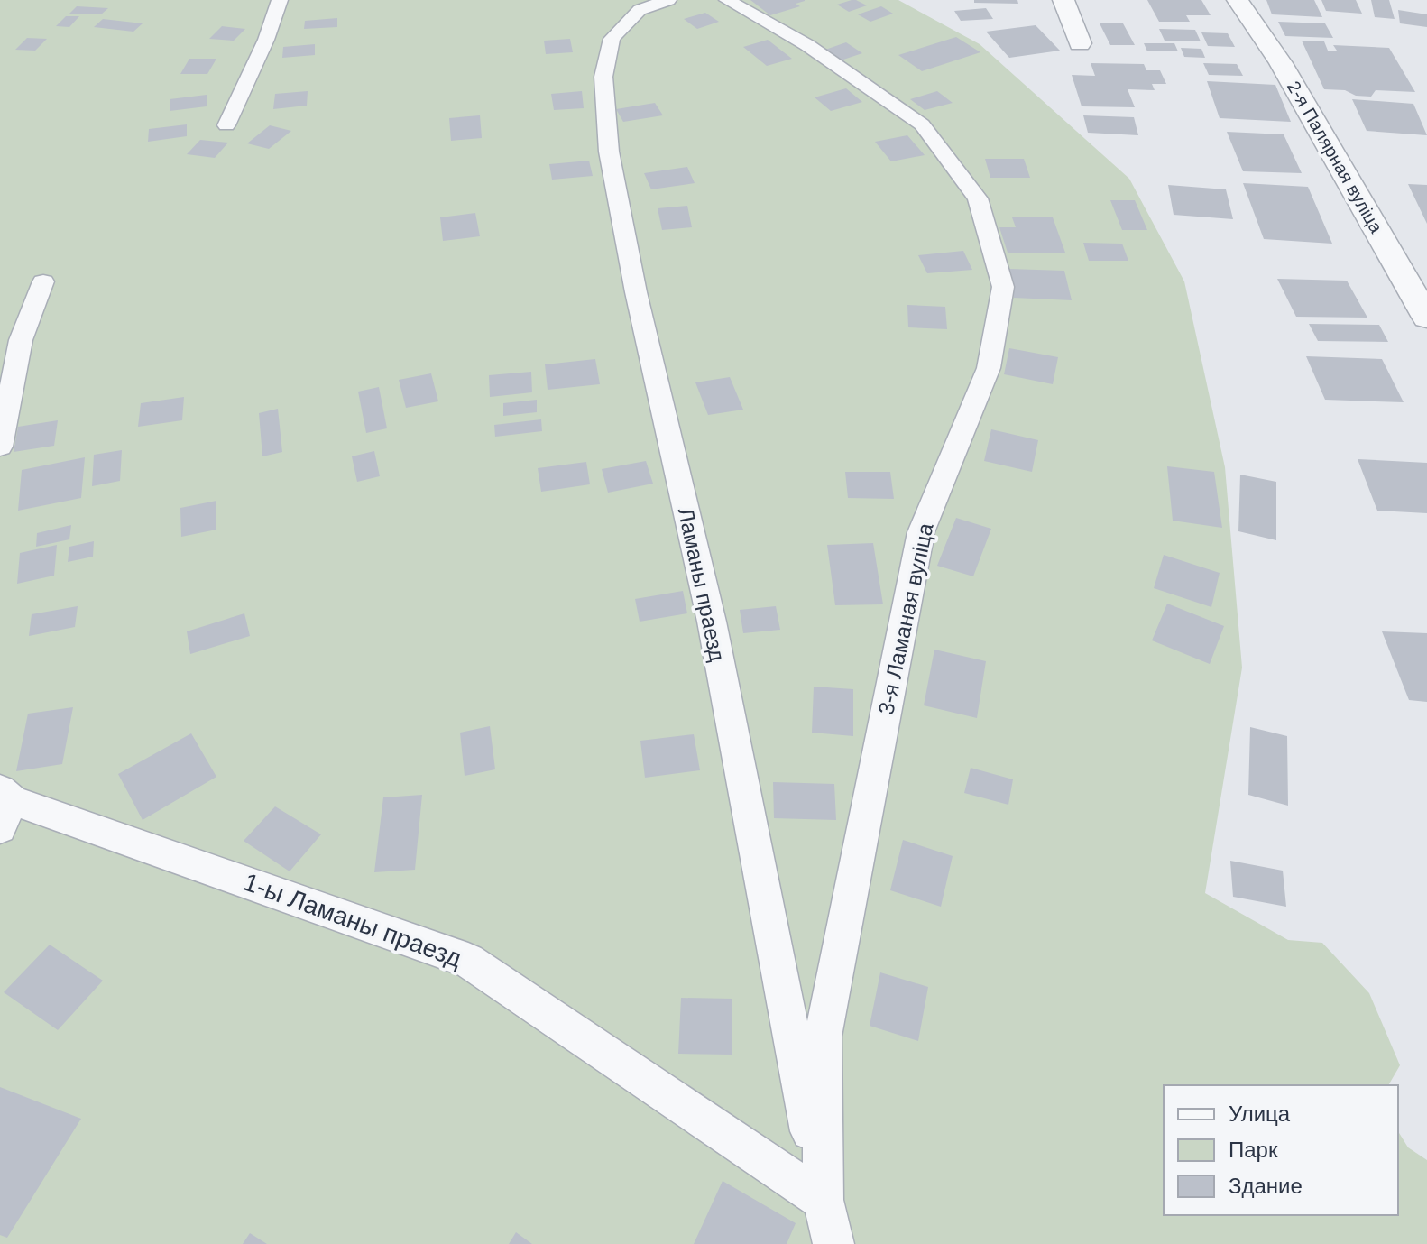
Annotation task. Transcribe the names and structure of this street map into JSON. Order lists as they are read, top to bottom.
{
  "streets": {
    "street": ["2-я Палярная вуліца"],
    "lane": ["Ламаны праезд", "3-я Ламаная вуліца", "1-ы Ламаны праезд"]
  },
  "crossings": [
    ["Ламаны праезд", "3-я Ламаная вуліца"],
    ["Ламаны праезд", "1-ы Ламаны праезд"],
    ["3-я Ламаная вуліца", "1-ы Ламаны праезд"]
  ],
  "legend": ["Улица", "Парк", "Здание"]
}
